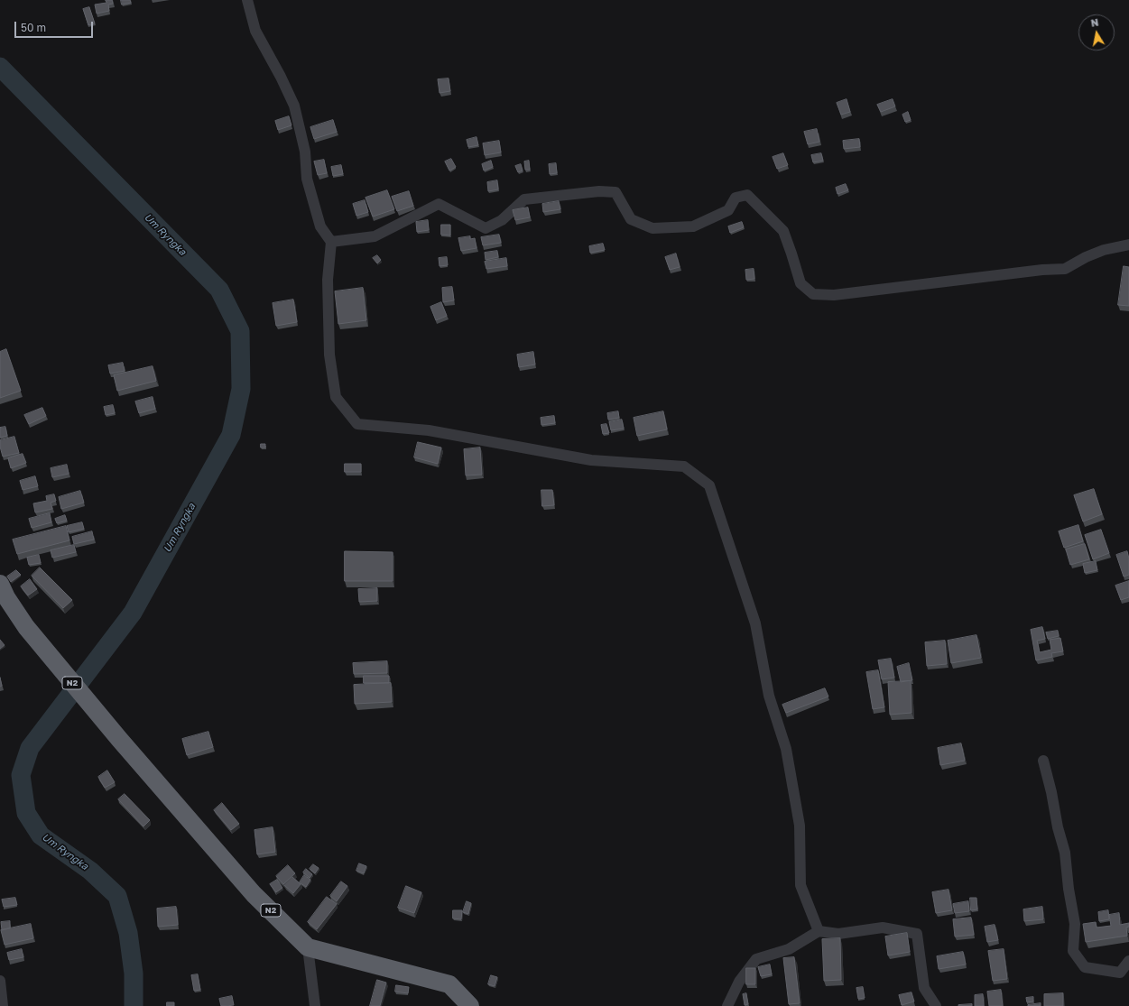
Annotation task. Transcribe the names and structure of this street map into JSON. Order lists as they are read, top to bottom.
{
  "streets": {
    "highway": ["N2"]
  },
  "water": ["Um Ryngka"],
  "scale_bar": "50 m",
  "north": "top"
}
